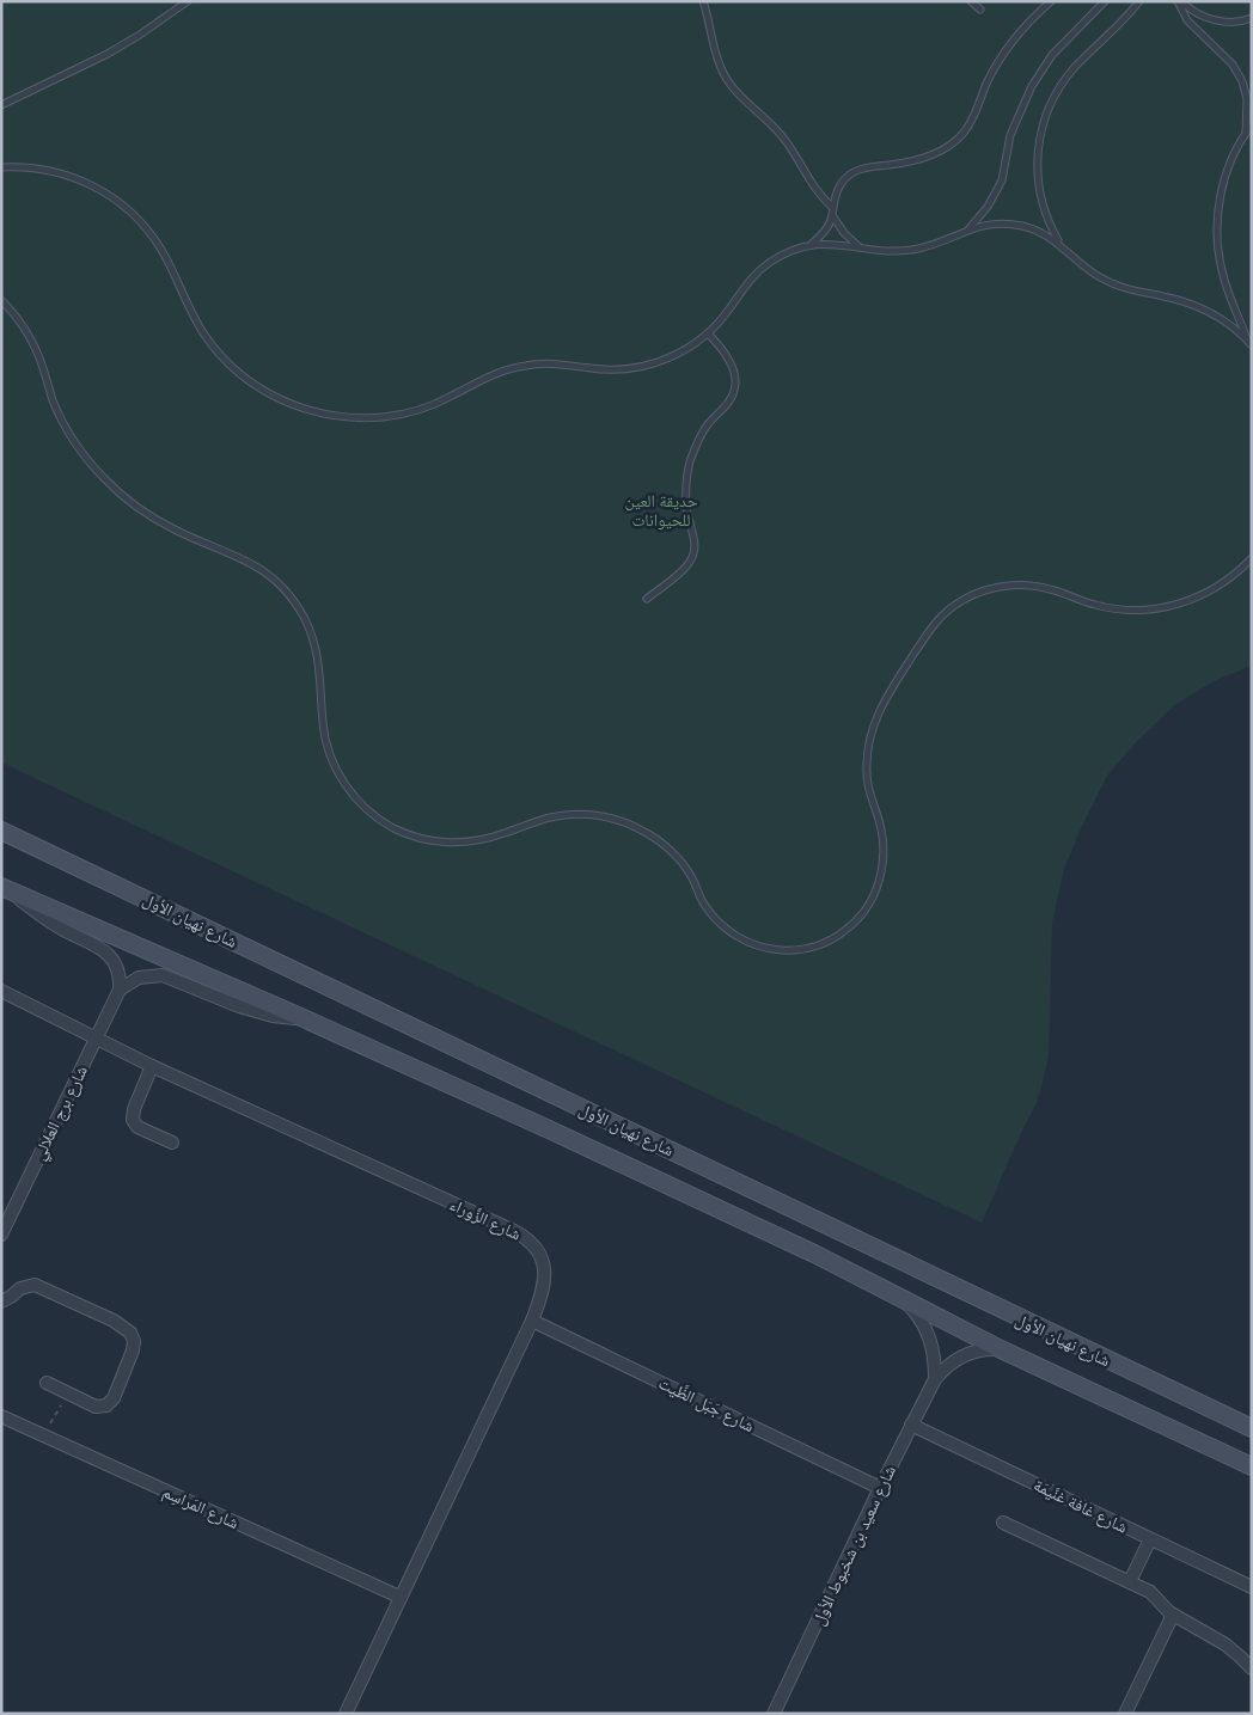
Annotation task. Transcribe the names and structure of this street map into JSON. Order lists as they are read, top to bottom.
{
  "streets": {
    "main road": ["شارع نهيان الأول"],
    "street": [
      "شارع برج العلالي",
      "شارع الزَّوراء",
      "شارع جَبَل الظَّيت",
      "شارع غافة غنَّيمَة",
      "شارع المَراسِم",
      "شارع سعيد بن شخبوط الأول"
    ]
  },
  "crossings": [
    ["شارع نهيان الأول", "شارع سعيد بن شخبوط الأول"],
    ["شارع برج العلالي", "شارع الزَّوراء"],
    ["شارع الزَّوراء", "شارع جَبَل الظَّيت"],
    ["شارع الزَّوراء", "شارع المَراسِم"],
    ["شارع جَبَل الظَّيت", "شارع سعيد بن شخبوط الأول"],
    ["شارع غافة غنَّيمَة", "شارع سعيد بن شخبوط الأول"]
  ],
  "parks": ["حديقة العين للحيوانات"]
}
